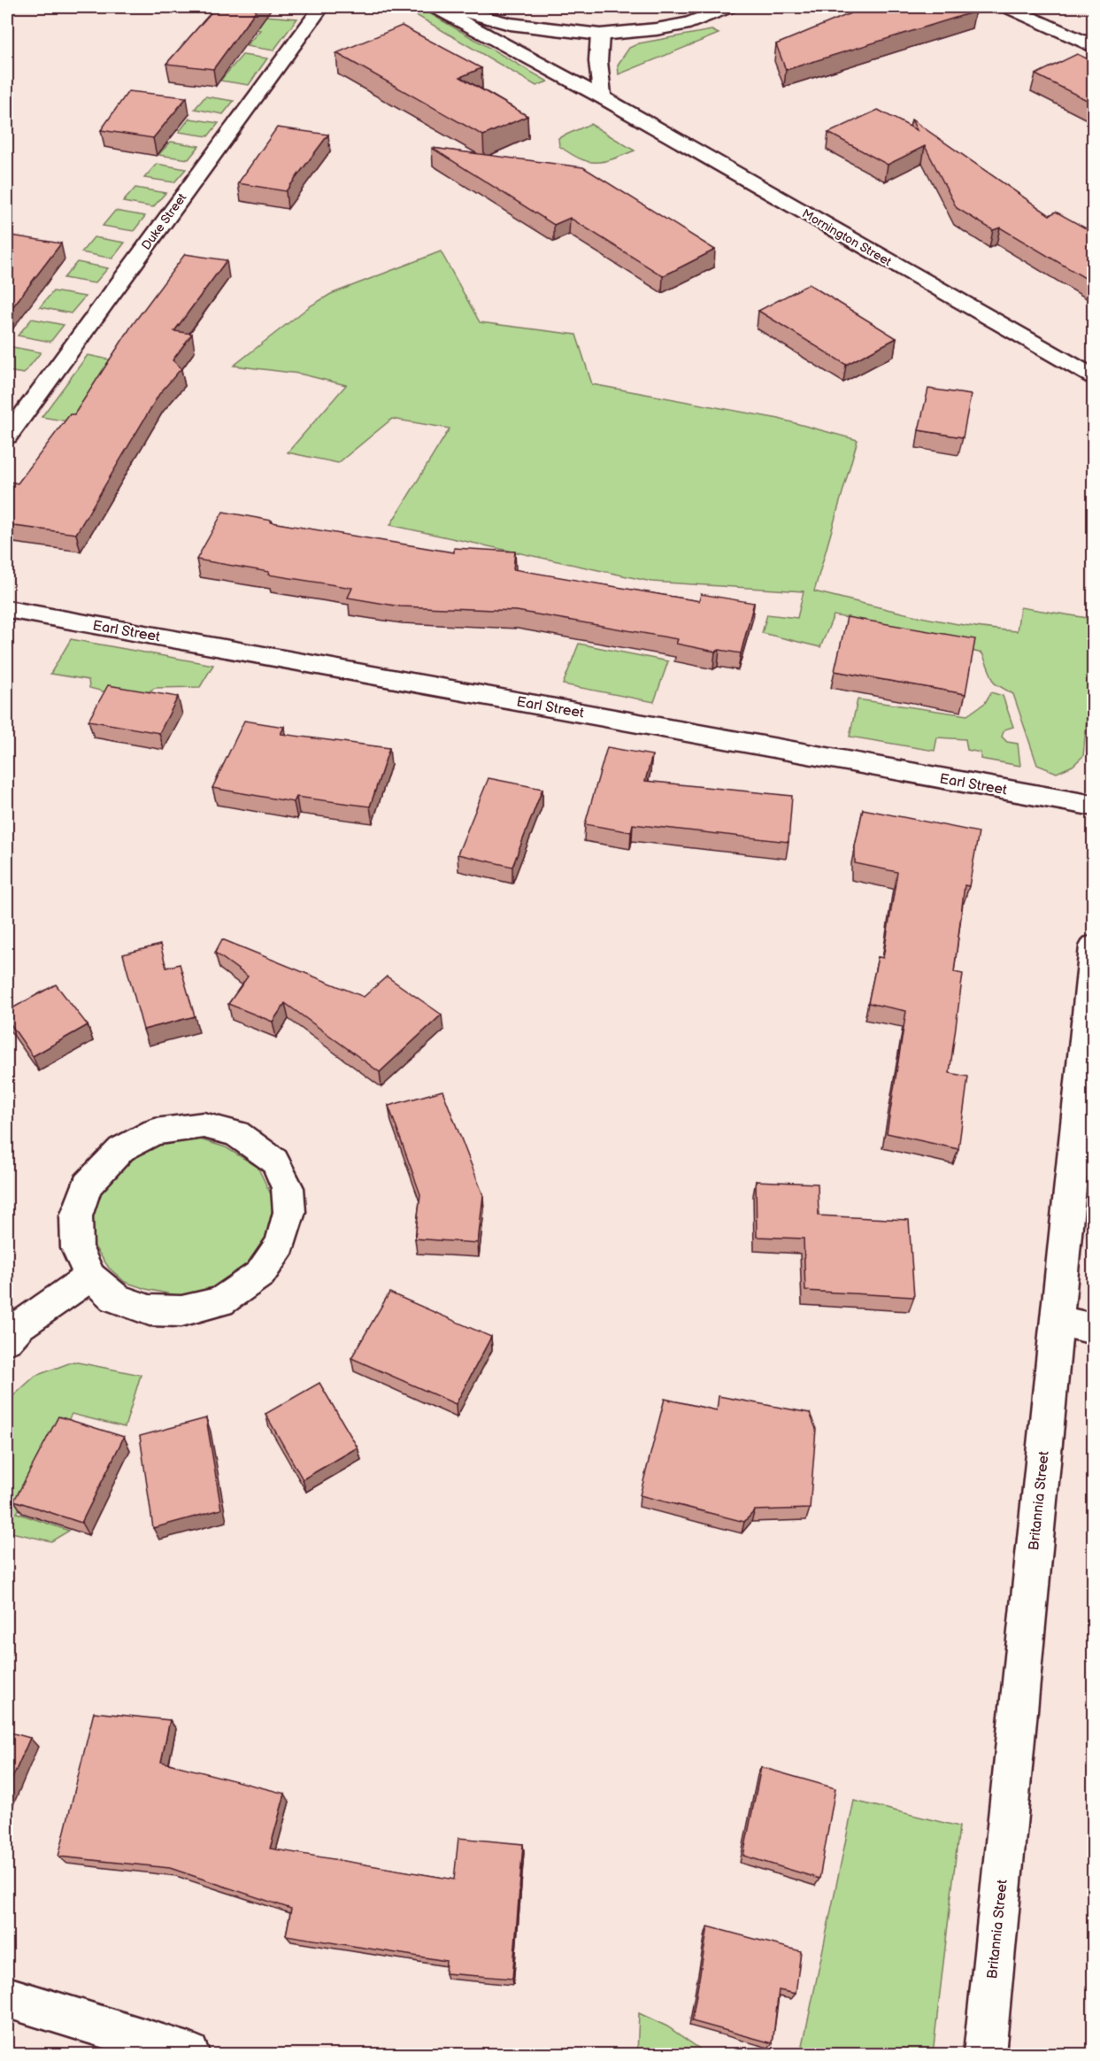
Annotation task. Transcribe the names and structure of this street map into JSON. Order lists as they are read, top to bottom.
{
  "streets": {
    "street": [
      "Duke Street",
      "Mornington Street",
      "Earl Street",
      "Britannia Street"
    ]
  }
}
